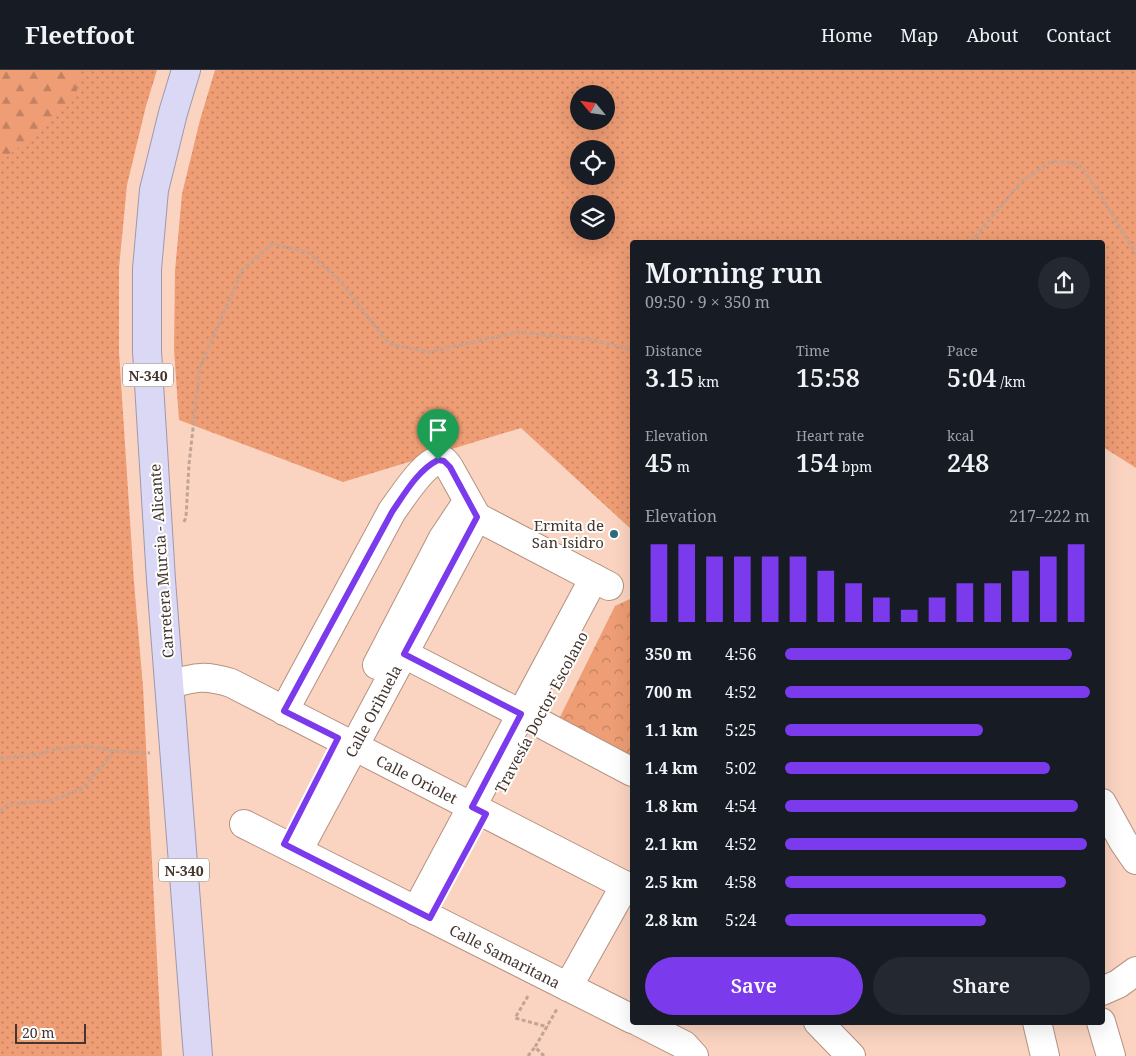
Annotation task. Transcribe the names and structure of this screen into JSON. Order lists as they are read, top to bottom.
{
  "streets": {
    "highway": ["N-340", "Carretera Murcia - Alicante"],
    "street": [
      "Calle Orihuela",
      "Travesía Doctor Escolano",
      "Calle Oriolet",
      "Calle Samaritana"
    ]
  },
  "crossings": [
    ["Carretera Murcia - Alicante", "Calle Oriolet"],
    ["Calle Orihuela", "Calle Oriolet"],
    ["Calle Orihuela", "Calle Samaritana"],
    ["Travesía Doctor Escolano", "Calle Oriolet"],
    ["Travesía Doctor Escolano", "Calle Samaritana"]
  ],
  "places": ["Ermita de San Isidro"],
  "scale_bar": "20 m",
  "north": "top left",
  "page": {
    "header": "Fleetfoot",
    "nav": [
      "Home",
      "Map",
      "About",
      "Contact"
    ],
    "heading": ["Morning run", "09:50 · 9 × 350 m"],
    "stats": [
      ["Distance", "3.15 km"],
      ["Time", "15:58"],
      ["Pace", "5:04 /km"],
      ["Elevation", "45 m"],
      ["Heart rate", "154 bpm"],
      ["kcal", "248"]
    ],
    "chart": ["Elevation", "217–222 m"],
    "list": [
      {
        "name": "350 m",
        "note": "4:56"
      },
      {
        "name": "700 m",
        "note": "4:52"
      },
      {
        "name": "1.1 km",
        "note": "5:25"
      },
      {
        "name": "1.4 km",
        "note": "5:02"
      },
      {
        "name": "1.8 km",
        "note": "4:54"
      },
      {
        "name": "2.1 km",
        "note": "4:52"
      },
      {
        "name": "2.5 km",
        "note": "4:58"
      },
      {
        "name": "2.8 km",
        "note": "5:24"
      }
    ],
    "buttons": ["Save", "Share"],
    "scale": "20 m"
  }
}
